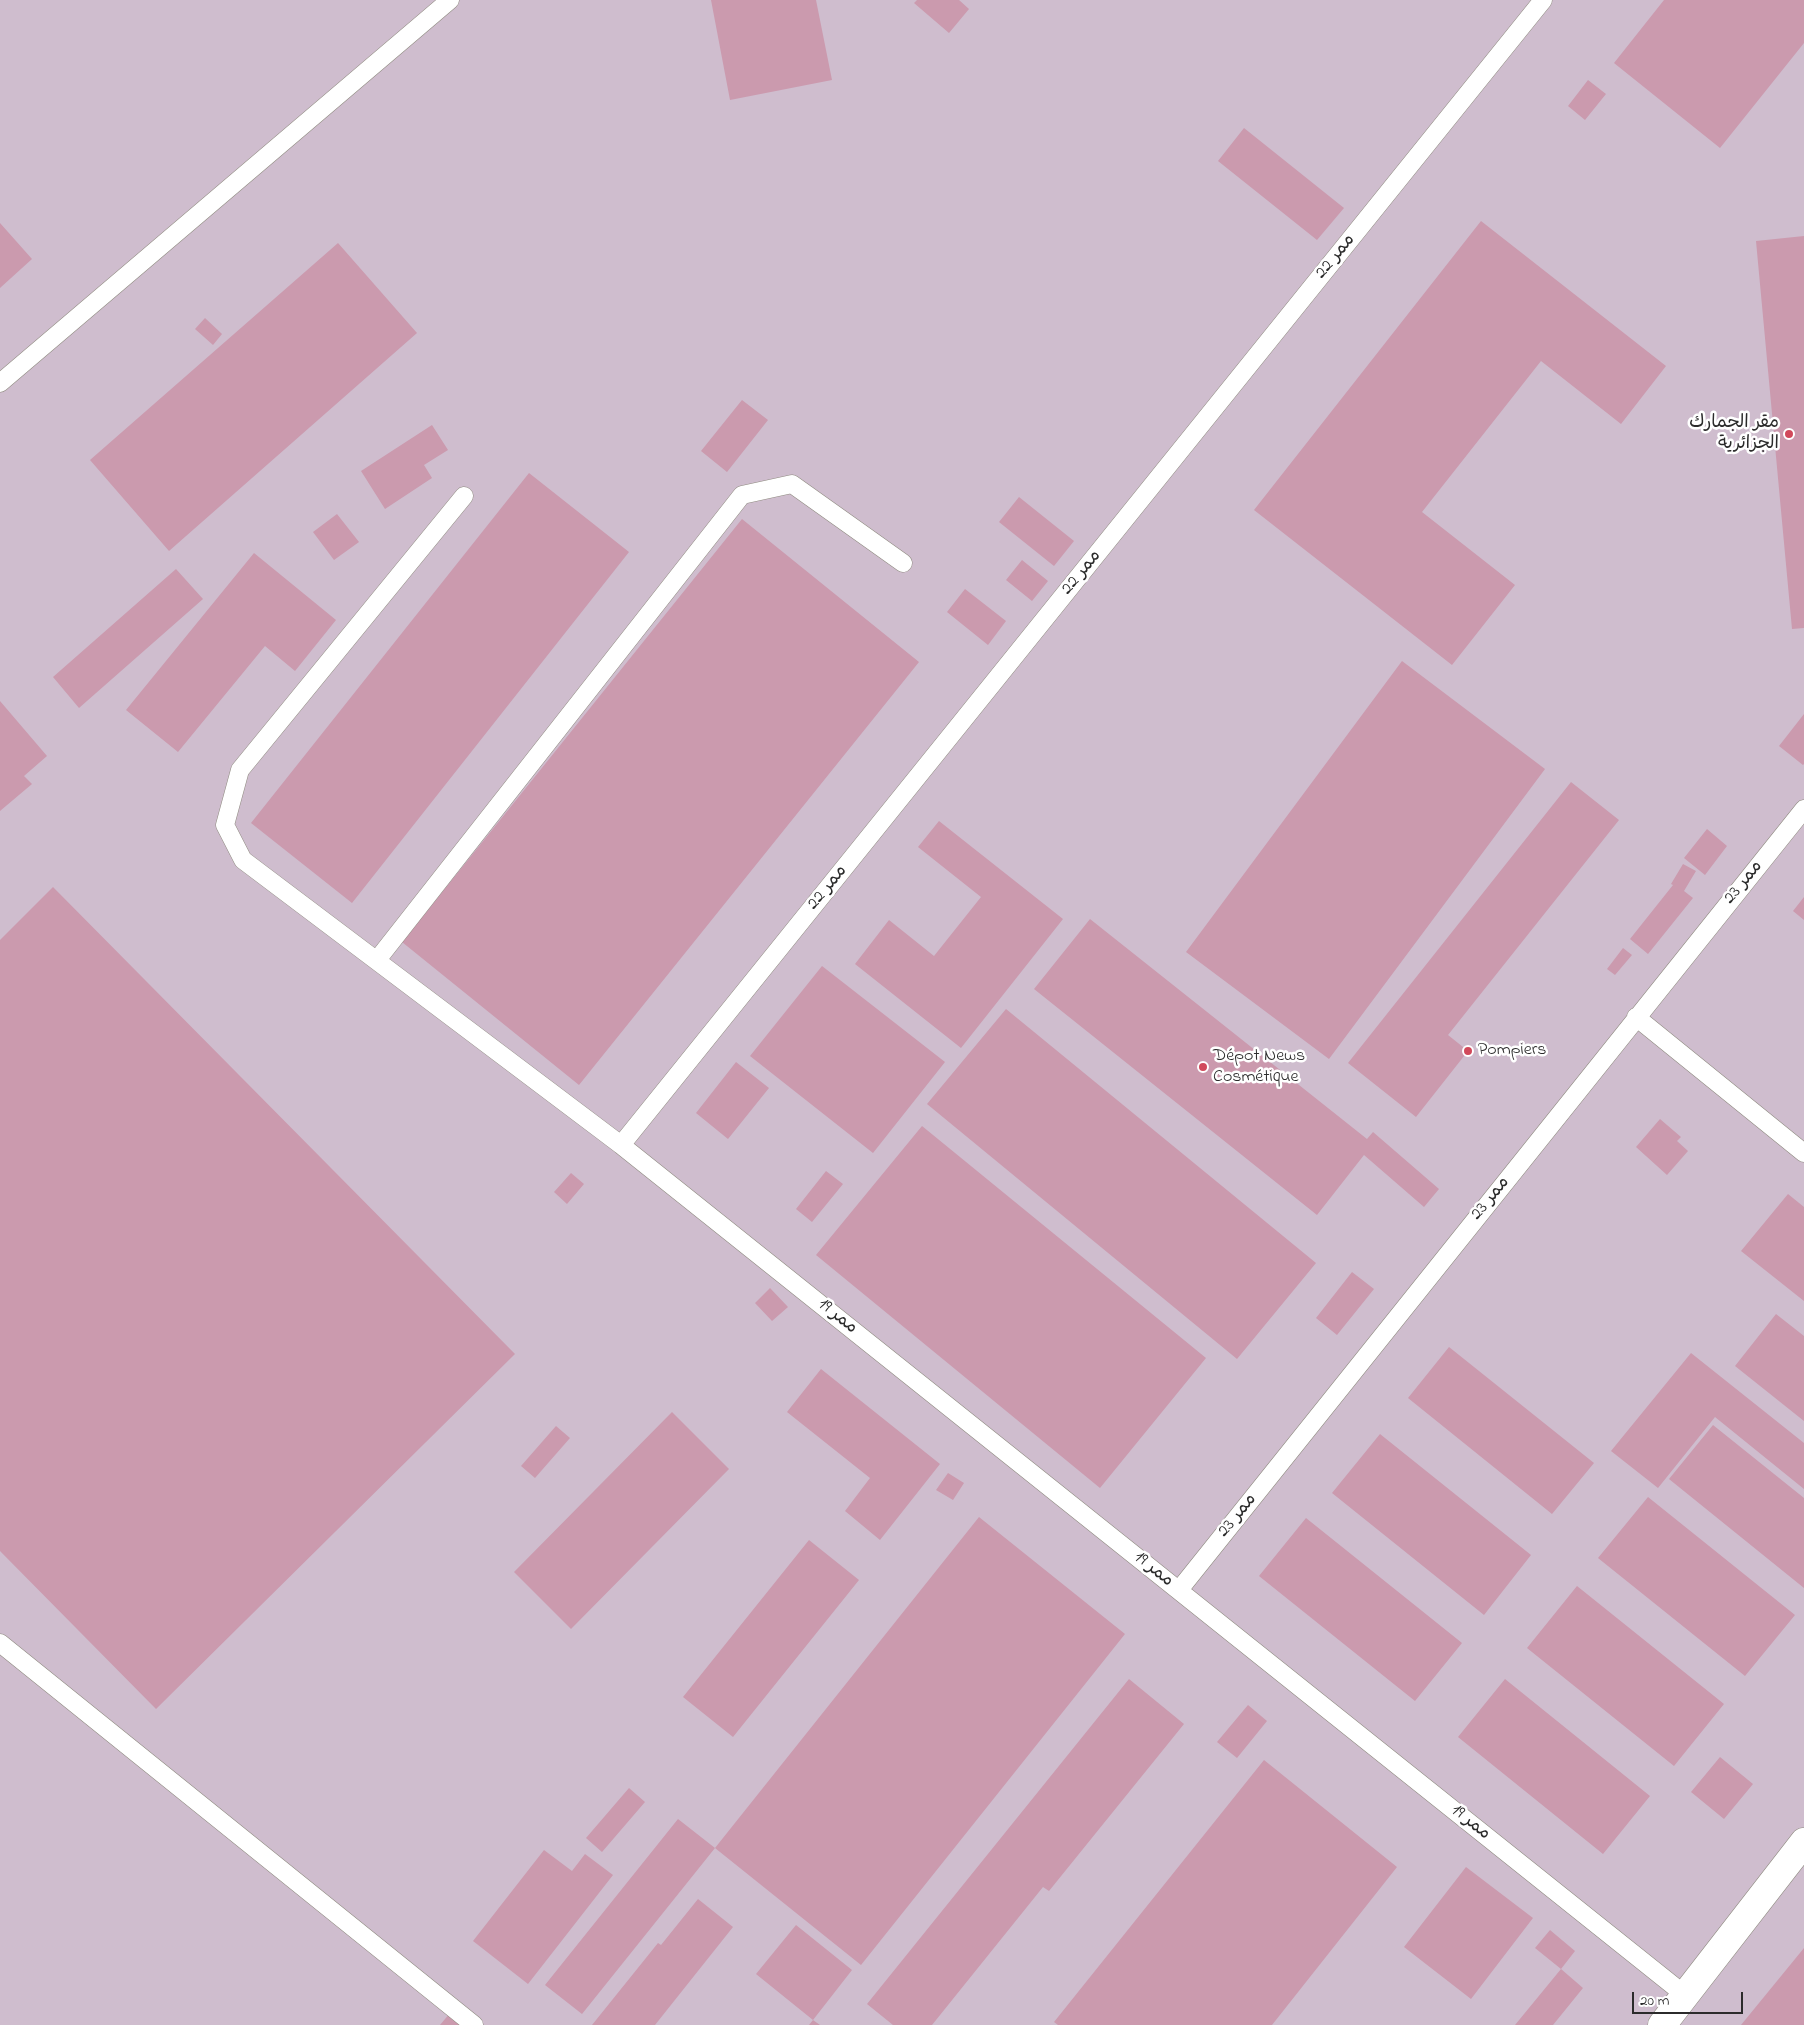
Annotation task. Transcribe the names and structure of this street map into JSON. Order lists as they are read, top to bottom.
{
  "streets": {
    "lane": ["ممر 22", "ممر 23", "ممر 19"]
  },
  "crossings": [
    ["ممر 22", "ممر 19"],
    ["ممر 23", "ممر 19"]
  ],
  "places": ["مقر الجمارك الجزائرية", "Pompiers", "Dépot News Cosmétique"],
  "scale_bar": "20 m"
}
